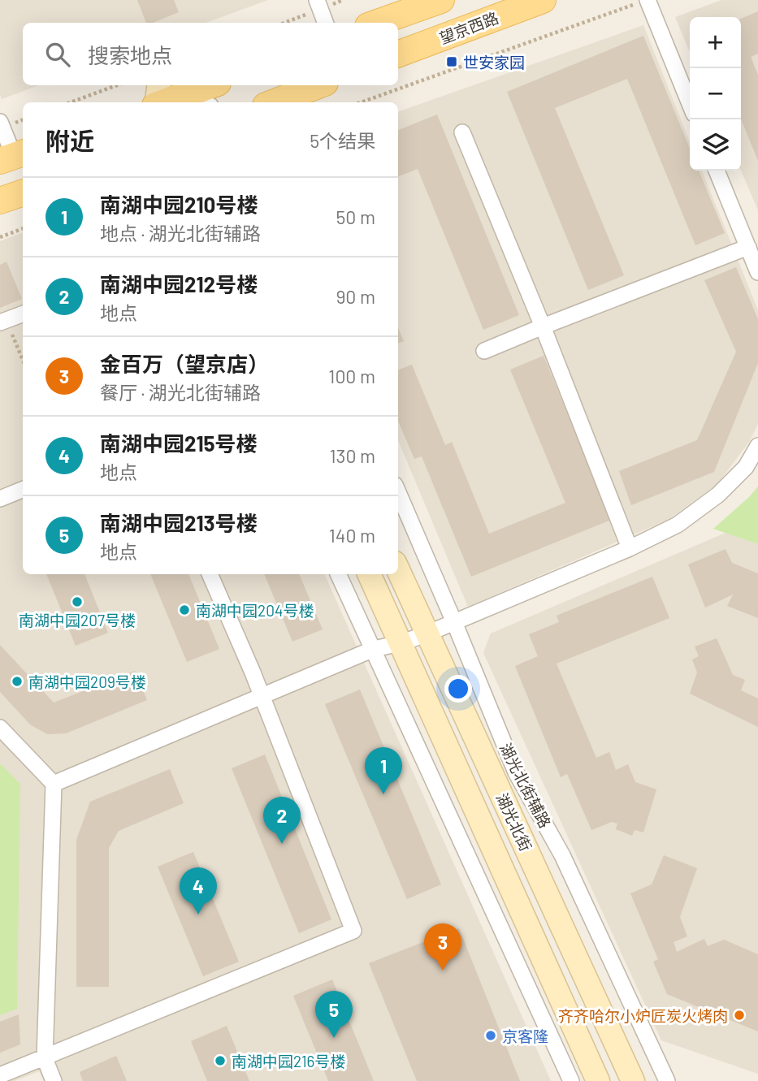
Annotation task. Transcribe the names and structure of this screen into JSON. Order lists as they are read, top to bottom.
{
  "streets": {
    "main road": ["望京西路"],
    "street": ["湖光北街辅路", "湖光北街"]
  },
  "places": {
    "transit": ["世安家园"],
    "other": [
      "南湖中园207号楼",
      "南湖中园204号楼",
      "南湖中园209号楼",
      "齐齐哈尔小炉匠炭火烤肉",
      "京客隆",
      "南湖中园216号楼"
    ]
  },
  "page": {
    "map_buttons": ["+", "−"],
    "search": "搜索地点",
    "heading": ["附近", "5个结果"],
    "list": [
      {
        "mark": "1",
        "name": "南湖中园210号楼",
        "note": "地点 · 湖光北街辅路",
        "value": "50 m"
      },
      {
        "mark": "2",
        "name": "南湖中园212号楼",
        "note": "地点",
        "value": "90 m"
      },
      {
        "mark": "3",
        "name": "金百万（望京店）",
        "note": "餐厅 · 湖光北街辅路",
        "value": "100 m"
      },
      {
        "mark": "4",
        "name": "南湖中园215号楼",
        "note": "地点",
        "value": "130 m"
      },
      {
        "mark": "5",
        "name": "南湖中园213号楼",
        "note": "地点",
        "value": "140 m"
      }
    ],
    "pins": [
      "1",
      "2",
      "4",
      "3",
      "5"
    ]
  }
}
